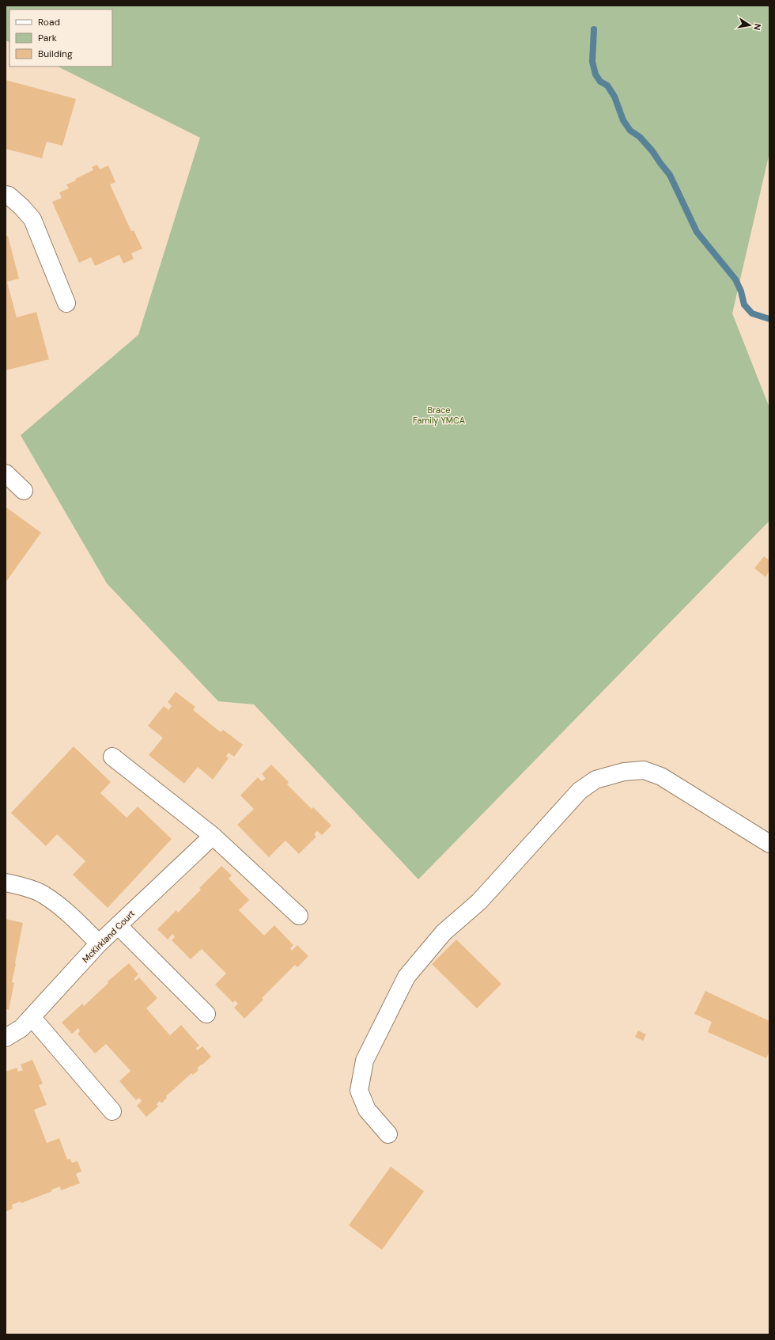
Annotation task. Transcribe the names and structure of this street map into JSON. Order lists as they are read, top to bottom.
{
  "streets": {
    "street": ["McKirkland Court"]
  },
  "parks": ["Brace Family YMCA"],
  "legend": ["Road", "Park", "Building"],
  "north": "right"
}
